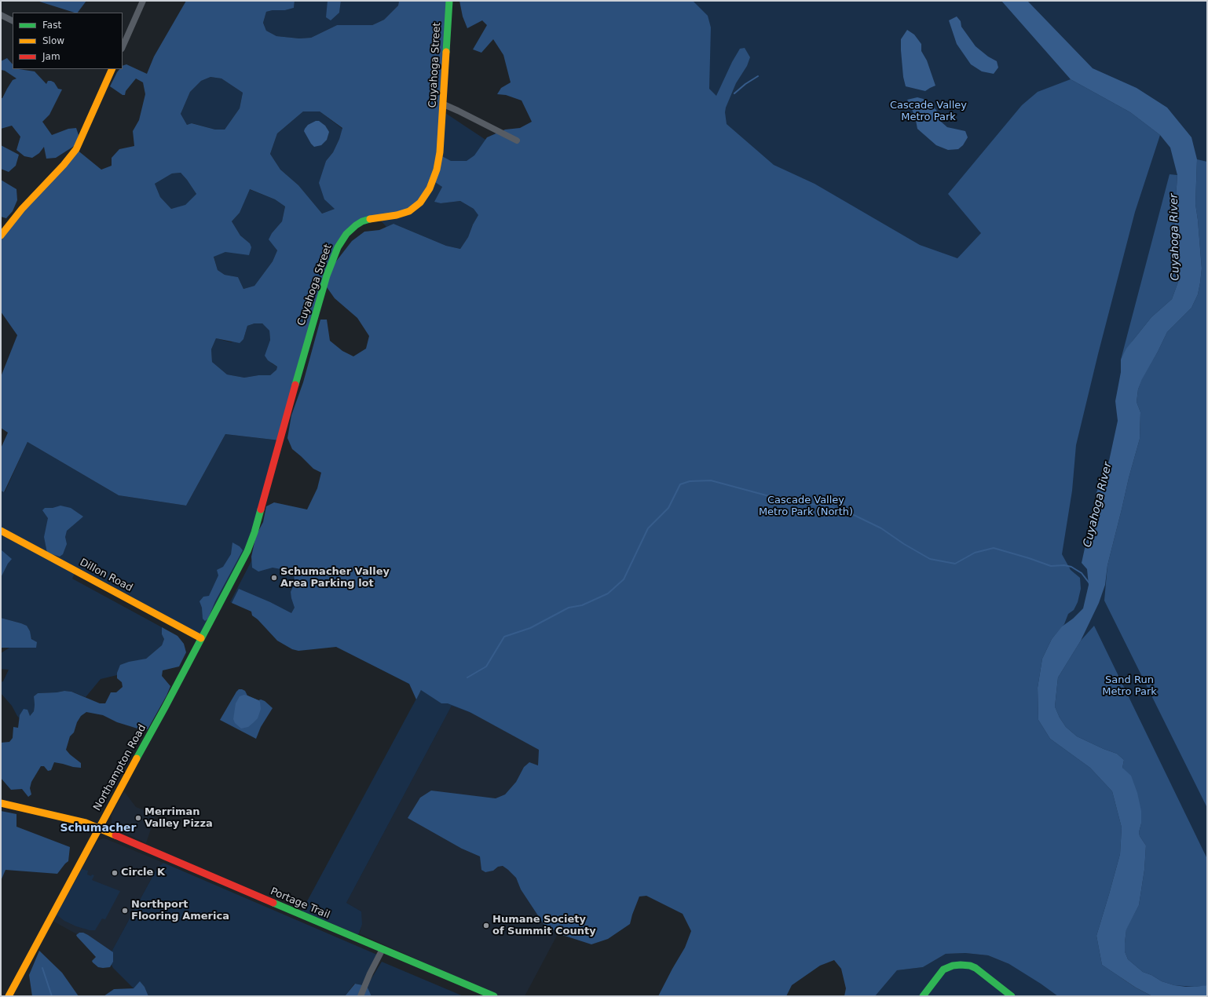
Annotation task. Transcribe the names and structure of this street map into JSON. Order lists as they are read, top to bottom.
{
  "streets": {
    "street": [
      "Cuyahoga Street",
      "Dillon Road",
      "Northampton Road",
      "Portage Trail"
    ]
  },
  "crossings": [
    ["Cuyahoga Street", "Northampton Road"],
    ["Dillon Road", "Northampton Road"],
    ["Northampton Road", "Portage Trail"]
  ],
  "districts": ["Schumacher"],
  "water": ["Cuyahoga River"],
  "parks": ["Cascade Valley Metro Park", "Cascade Valley Metro Park (North)", "Sand Run Metro Park"],
  "places": [
    "Schumacher Valley Area Parking lot",
    "Merriman Valley Pizza",
    "Circle K",
    "Northport Flooring America",
    "Humane Society of Summit County"
  ],
  "legend": ["Fast", "Slow", "Jam"]
}
